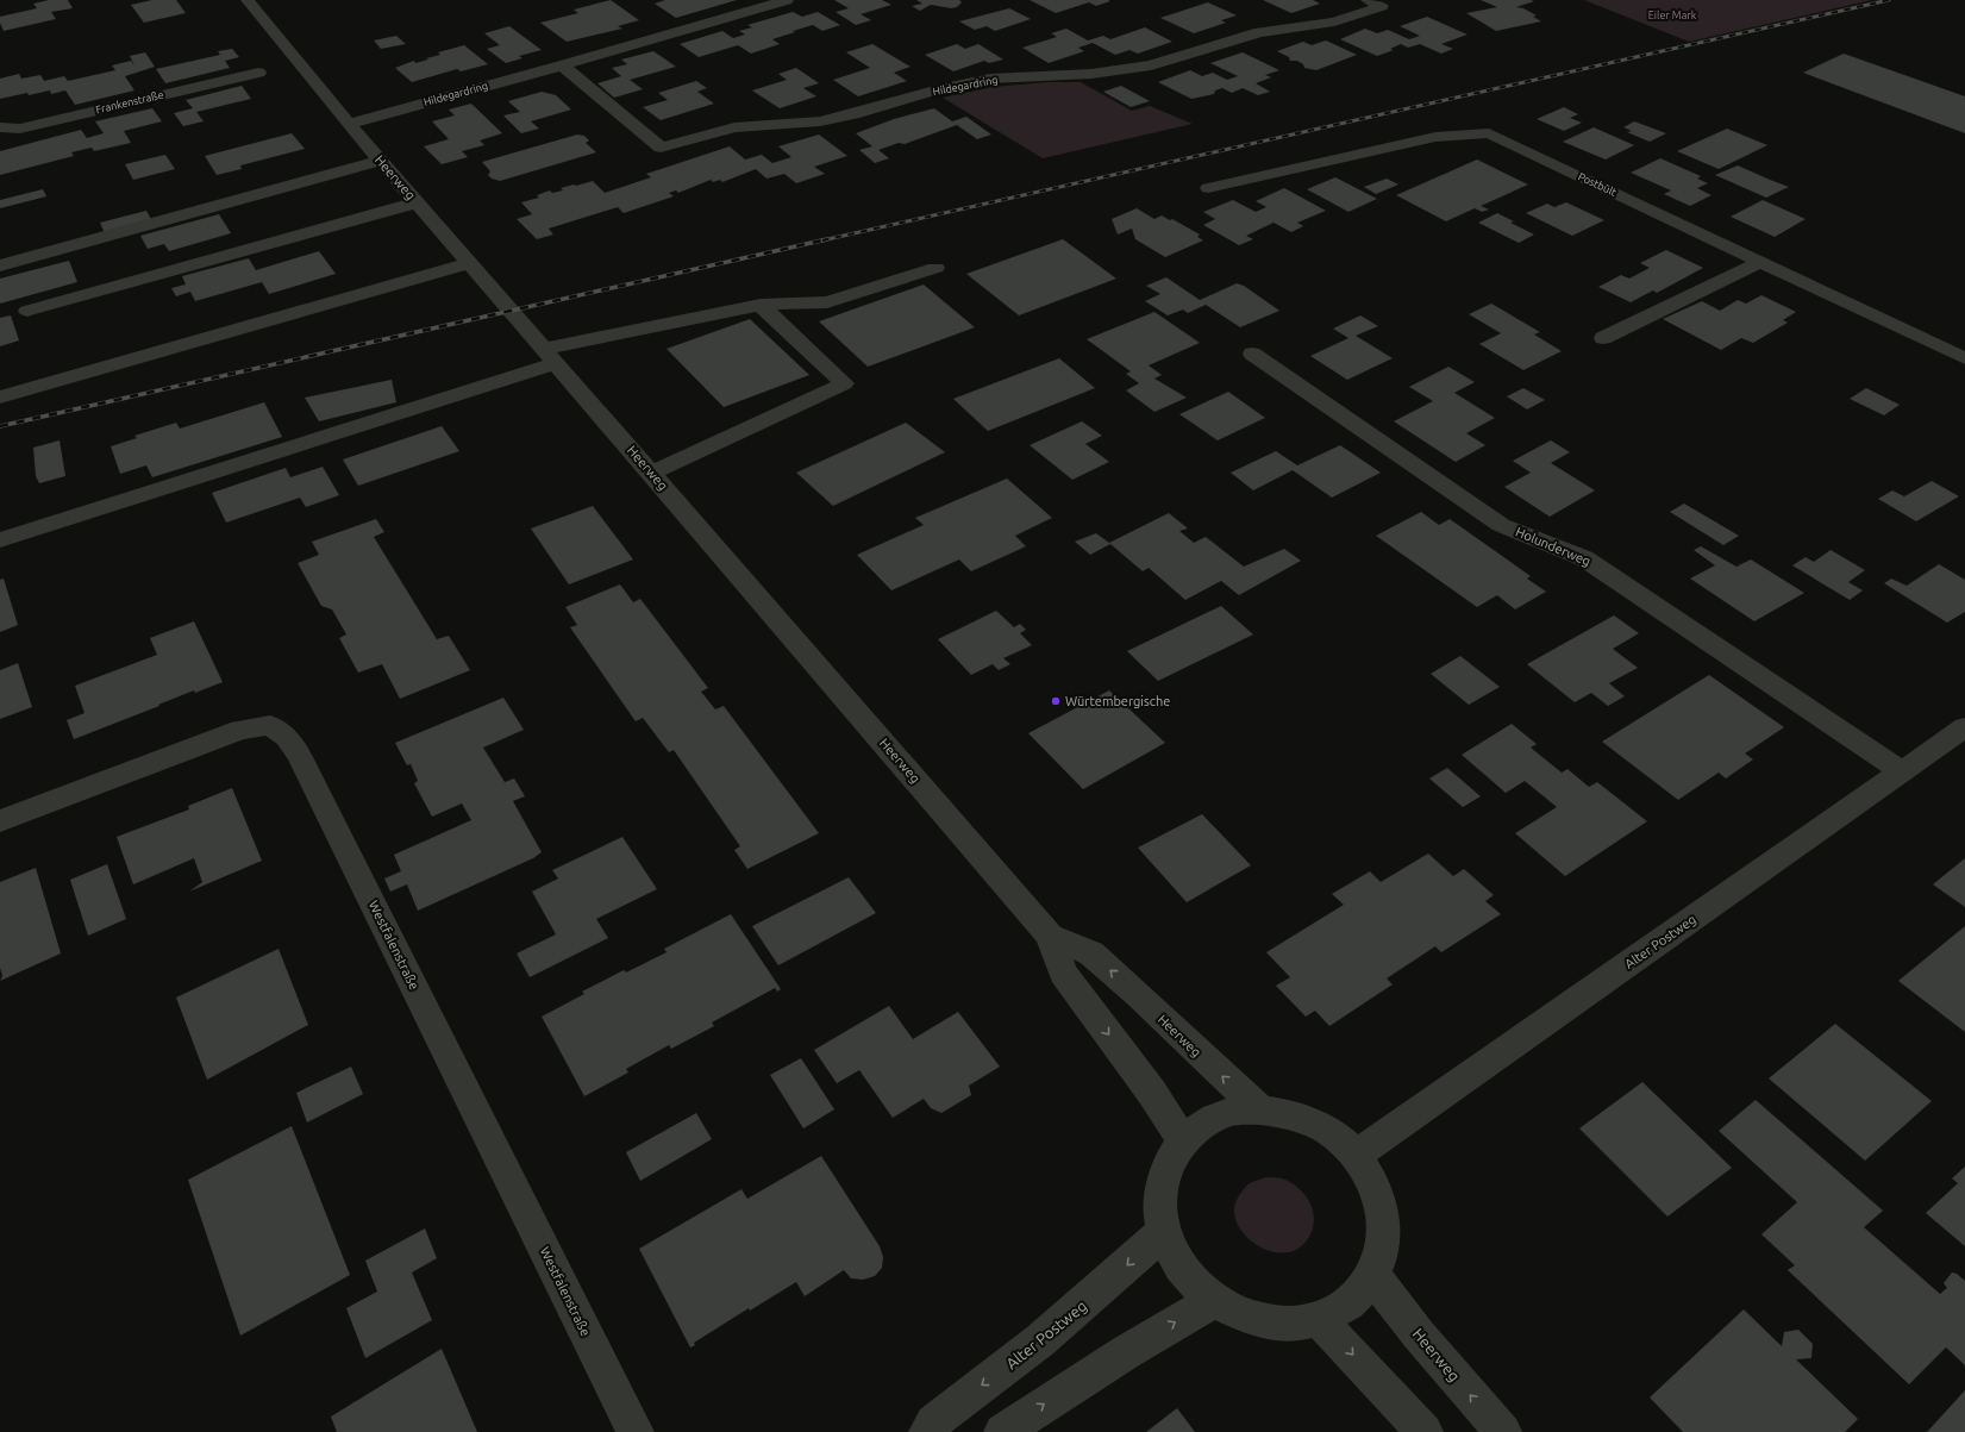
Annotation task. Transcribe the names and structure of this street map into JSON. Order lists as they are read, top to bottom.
{
  "streets": {
    "street": [
      "Hildegardring",
      "Frankenstraße",
      "Heerweg",
      "Postbült",
      "Holunderweg",
      "Alter Postweg",
      "Westfalenstraße"
    ]
  },
  "crossings": [
    ["Hildegardring", "Heerweg"],
    ["Holunderweg", "Alter Postweg"]
  ],
  "parks": ["Eiler Mark"],
  "places": ["Würtembergische"]
}
